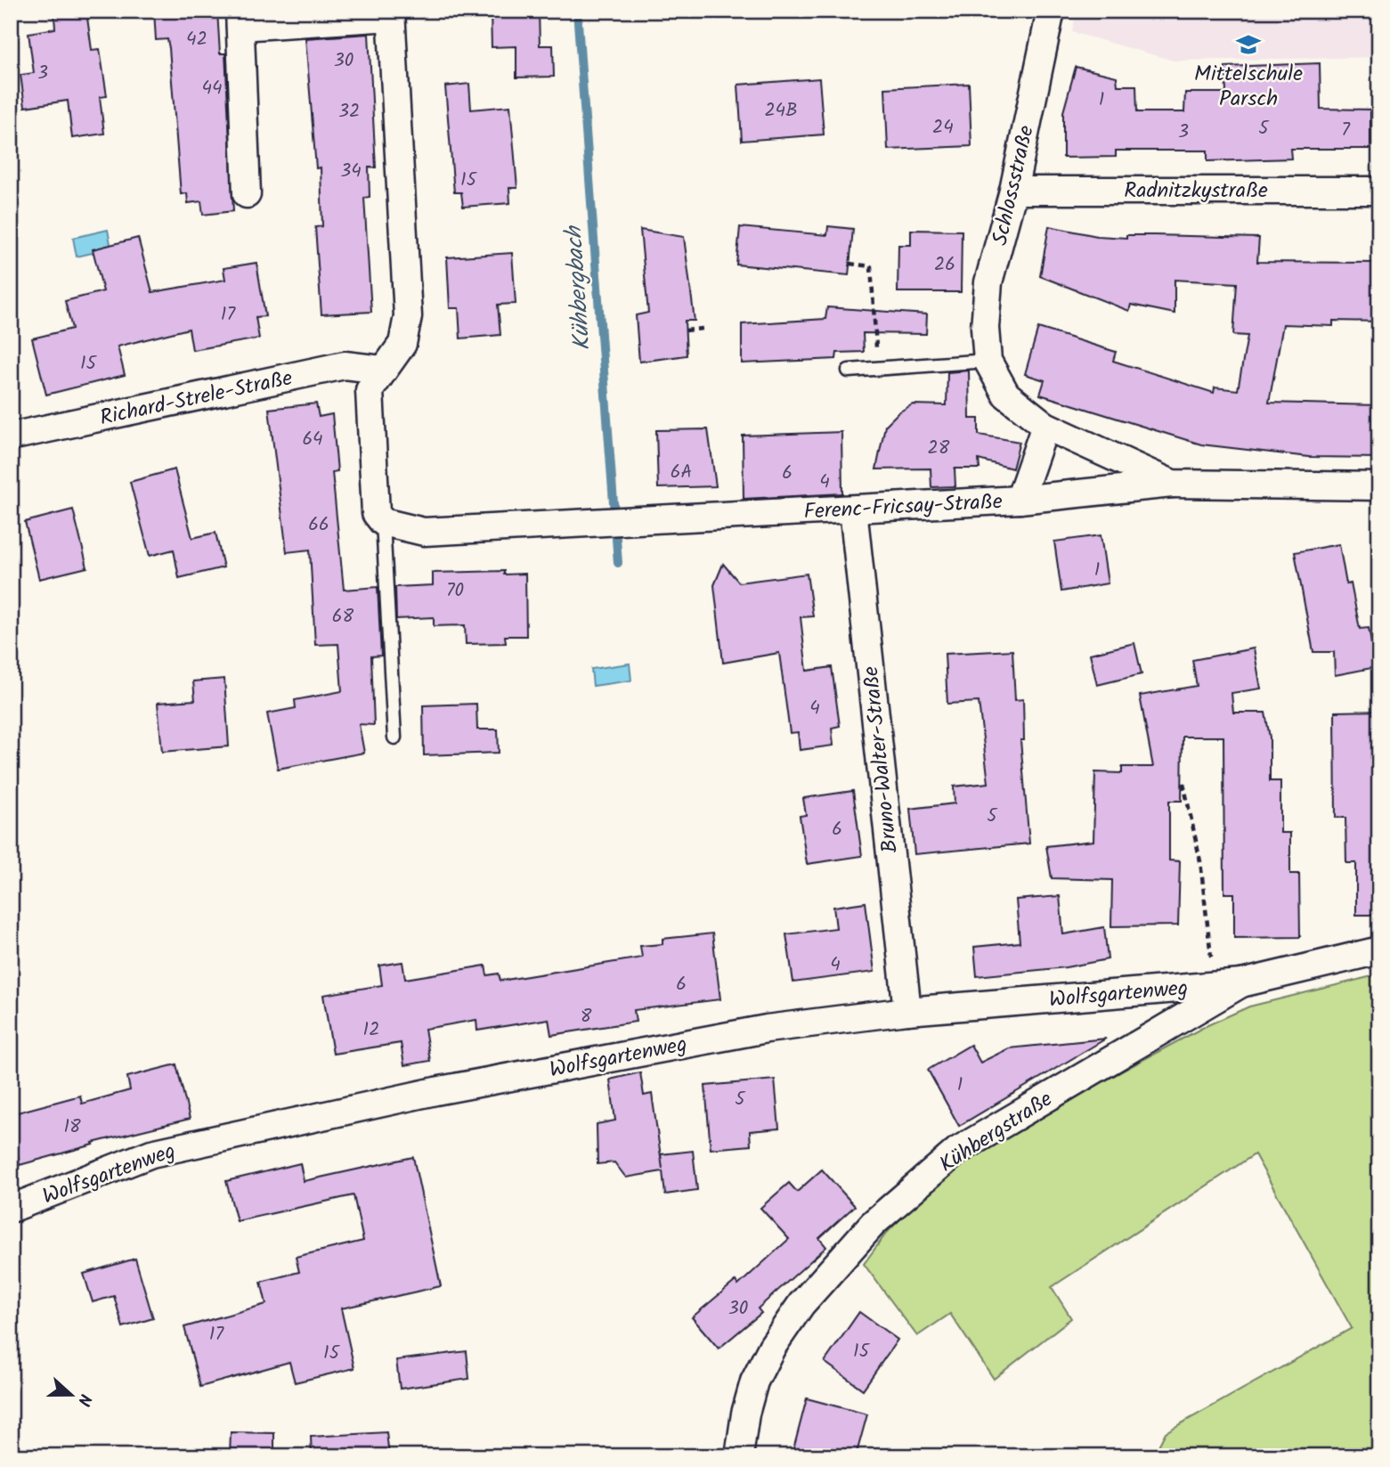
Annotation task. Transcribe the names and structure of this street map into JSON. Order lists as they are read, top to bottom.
{
  "streets": {
    "street": [
      "Schlossstraße",
      "Radnitzkystraße",
      "Richard-Strele-Straße",
      "Ferenc-Fricsay-Straße",
      "Bruno-Walter-Straße",
      "Wolfsgartenweg",
      "Kühbergstraße"
    ]
  },
  "crossings": [
    ["Schlossstraße", "Radnitzkystraße"],
    ["Schlossstraße", "Ferenc-Fricsay-Straße"],
    ["Ferenc-Fricsay-Straße", "Bruno-Walter-Straße"],
    ["Bruno-Walter-Straße", "Wolfsgartenweg"],
    ["Wolfsgartenweg", "Kühbergstraße"]
  ],
  "water": ["Kühbergbach"],
  "places": {
    "school or university": ["Mittelschule Parsch"]
  },
  "house_numbers": [
    "42",
    "30",
    "3",
    "44",
    "1",
    "24B",
    "32",
    "24",
    "5",
    "7",
    "3",
    "34",
    "15",
    "26",
    "17",
    "15",
    "64",
    "28",
    "6A",
    "6",
    "4",
    "66",
    "1",
    "70",
    "68",
    "4",
    "5",
    "6",
    "4",
    "6",
    "8",
    "12",
    "1",
    "5",
    "18",
    "30",
    "17",
    "15",
    "15"
  ],
  "north": "right"
}
